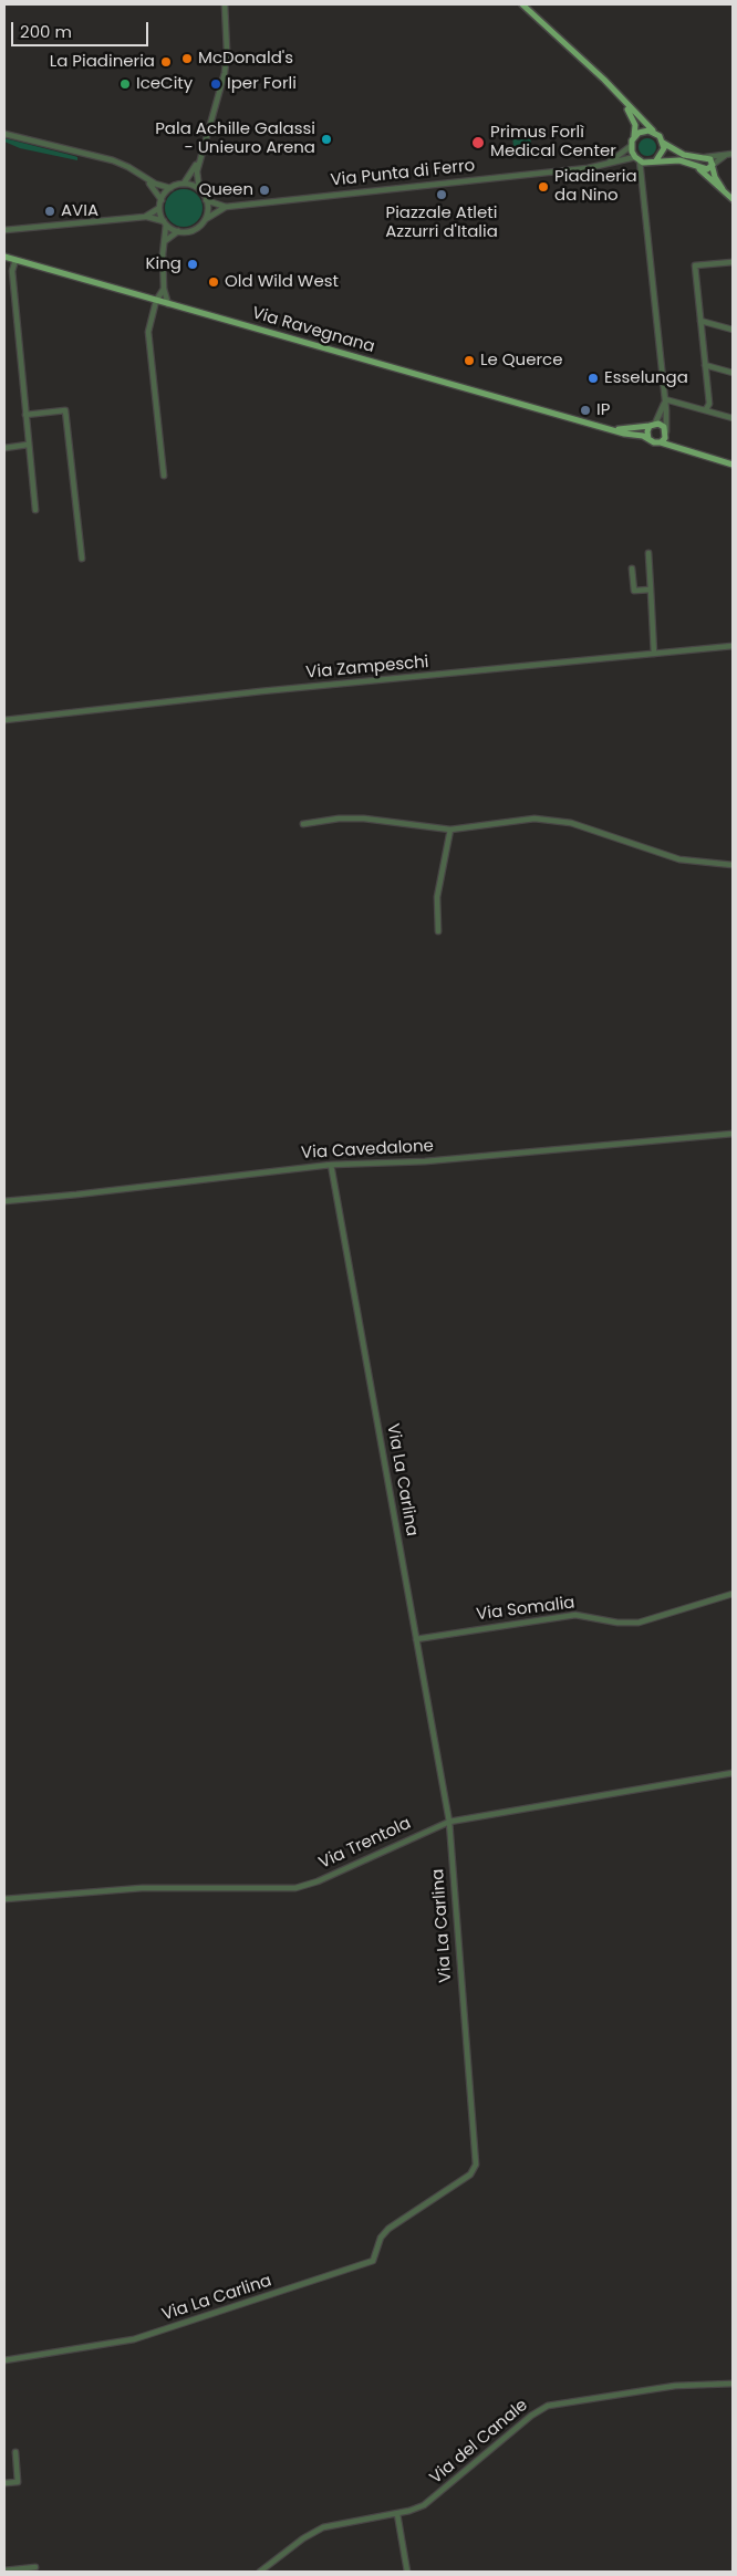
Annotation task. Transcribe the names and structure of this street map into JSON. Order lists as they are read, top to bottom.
{
  "streets": {
    "main road": ["Via Ravegnana"],
    "street": [
      "Via Punta di Ferro",
      "Via Zampeschi",
      "Via Cavedalone",
      "Via La Carlina",
      "Via Somalia",
      "Via Trentola",
      "Via del Canale"
    ]
  },
  "crossings": [
    ["Via Cavedalone", "Via La Carlina"],
    ["Via La Carlina", "Via Somalia"],
    ["Via La Carlina", "Via Trentola"]
  ],
  "places": [
    "McDonald's",
    "La Piadineria",
    "IceCity",
    "Iper Forli",
    "Pala Achille Galassi - Unieuro Arena",
    "Primus Forlì Medical Center",
    "Piadineria da Nino",
    "Queen",
    "Piazzale Atleti Azzurri d'Italia",
    "AVIA",
    "King",
    "Old Wild West",
    "Le Querce",
    "Esselunga",
    "IP"
  ],
  "scale_bar": "200 m"
}
